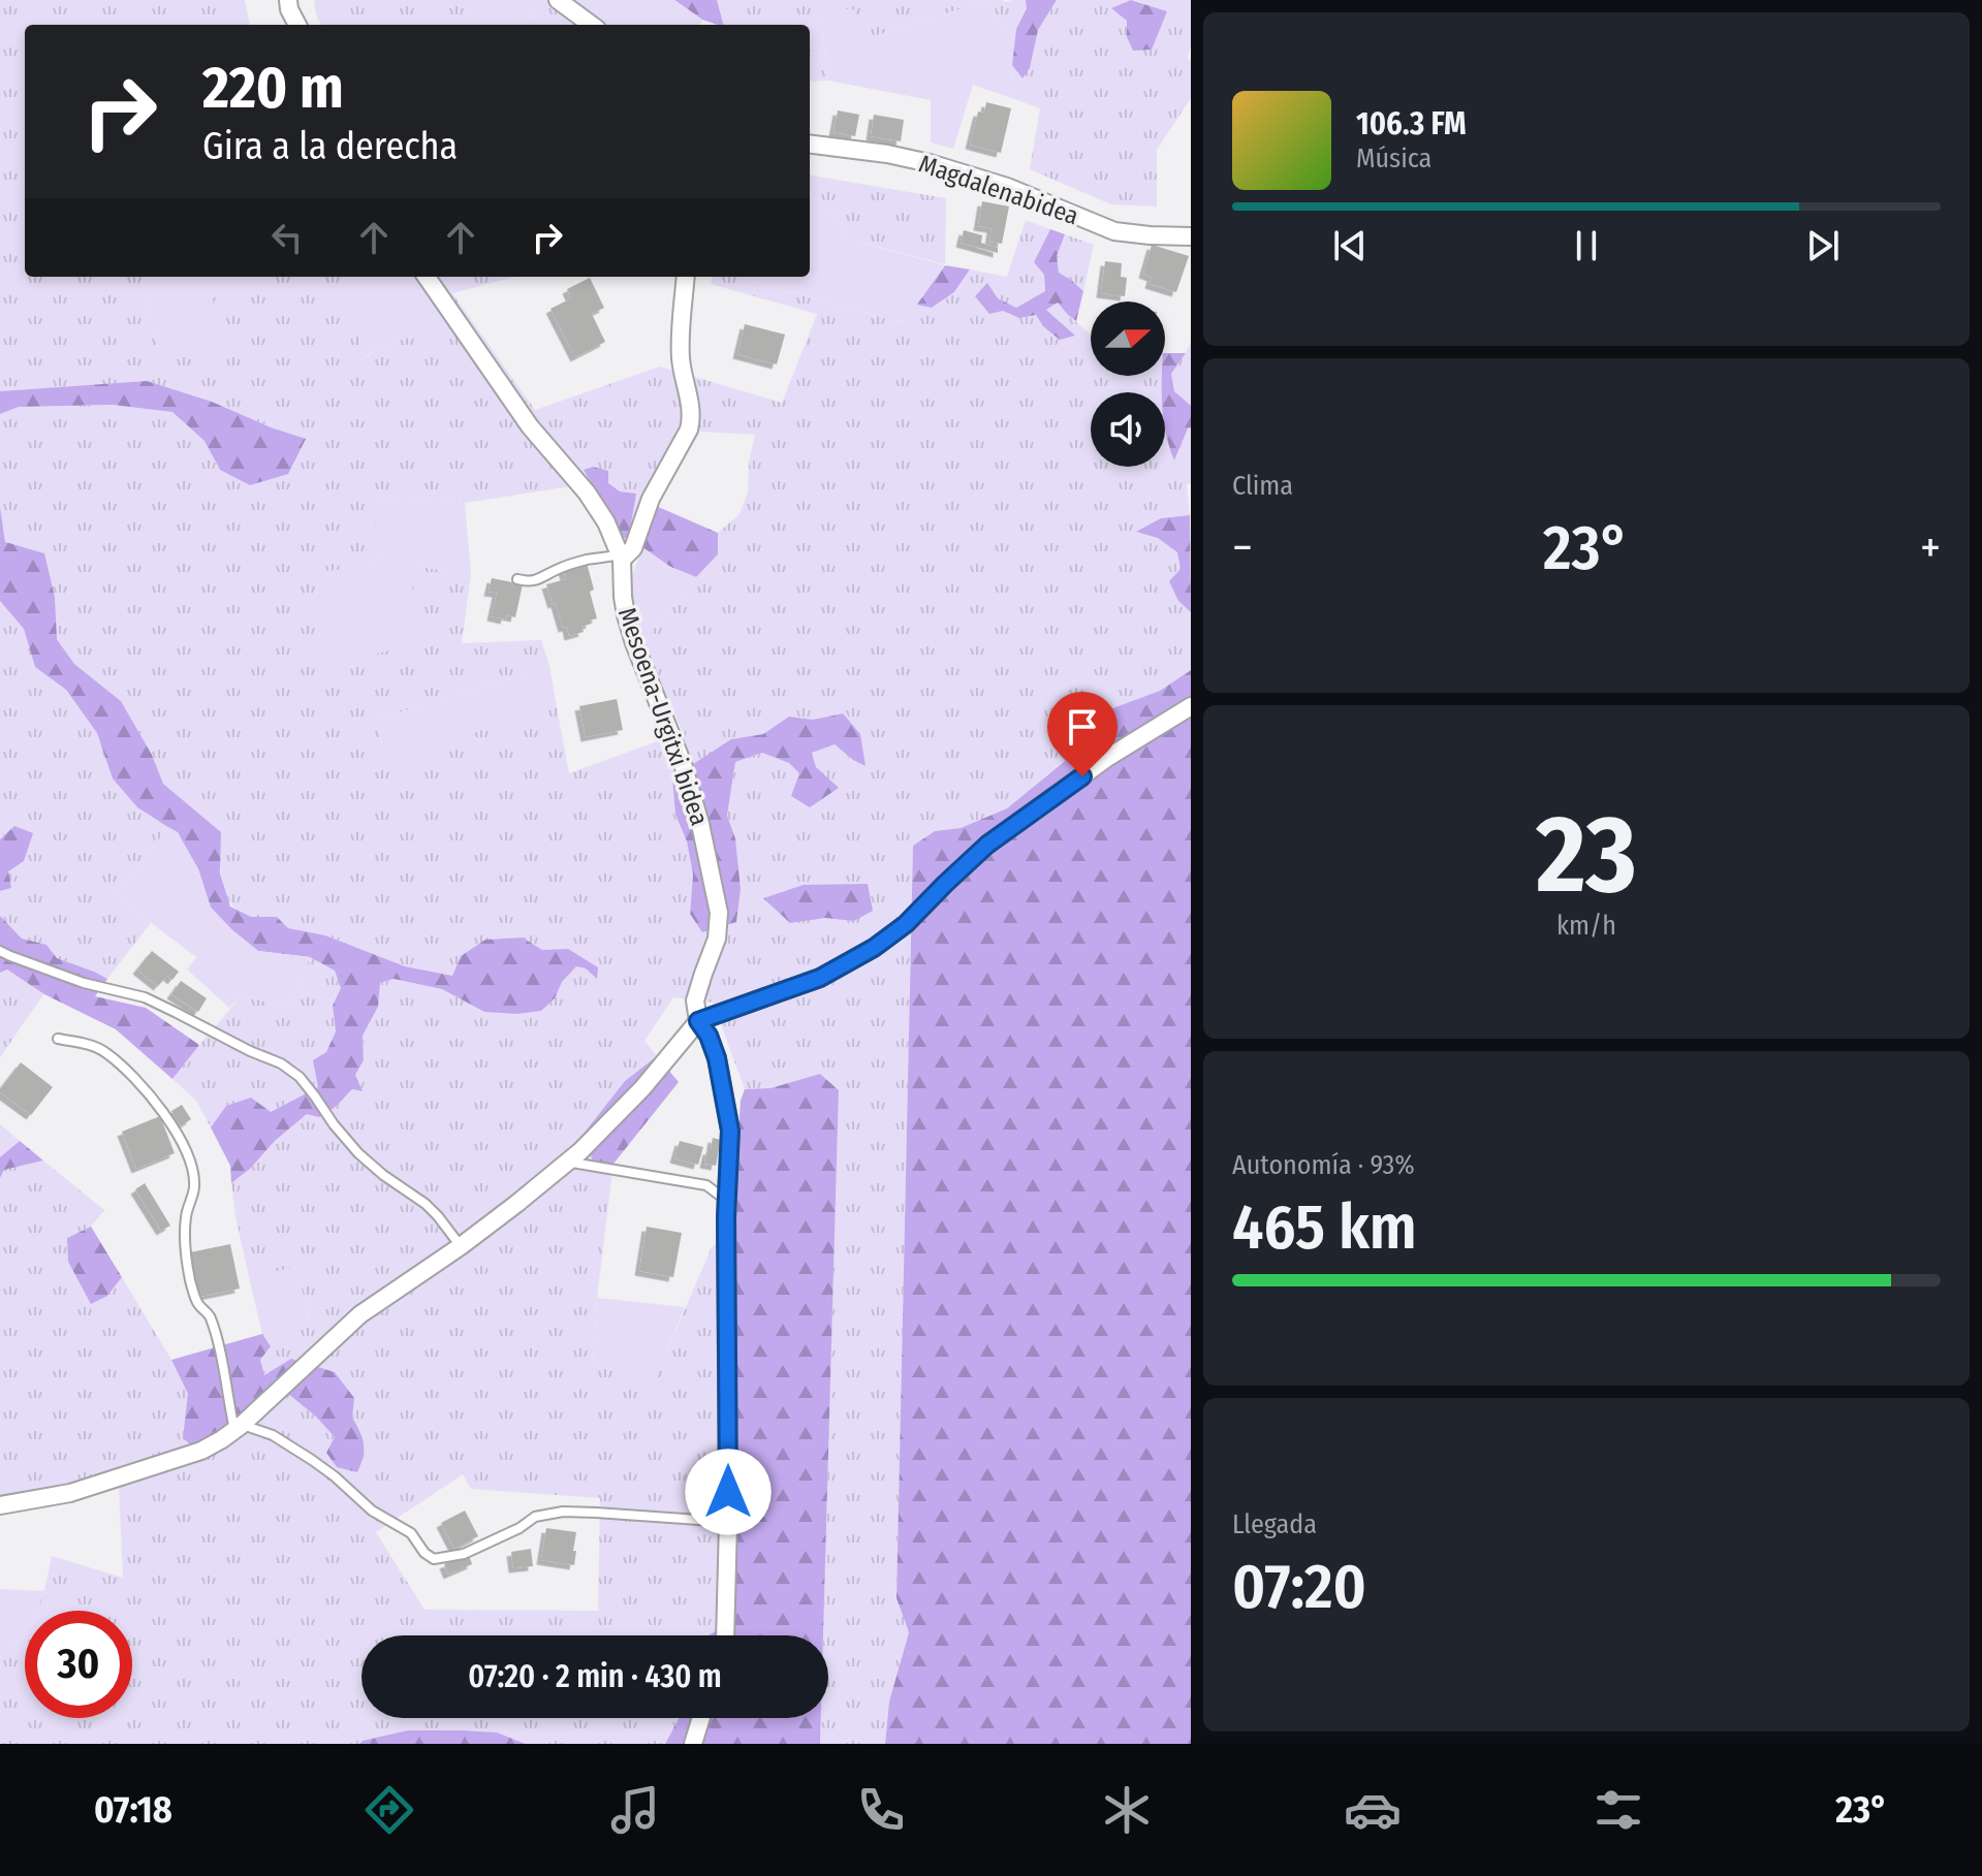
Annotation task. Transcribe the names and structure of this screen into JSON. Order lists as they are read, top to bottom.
{
  "streets": {
    "street": ["Magdalenabidea", "Mesoena-Urgitxi bidea"]
  },
  "north": "right",
  "page": {
    "turn": ["220 m", "Gira a la derecha"],
    "song": ["106.3 FM", "Música"],
    "tile": [
      "Clima",
      ["23", "km/h"],
      ["Autonomía · 93%", "465 km"],
      ["Llegada", "07:20"]
    ],
    "heat": ["−", "23°", "+"],
    "limit": "30",
    "trip": "07:20 · 2 min · 430 m",
    "tabs": ["07:18", "23°"]
  }
}
